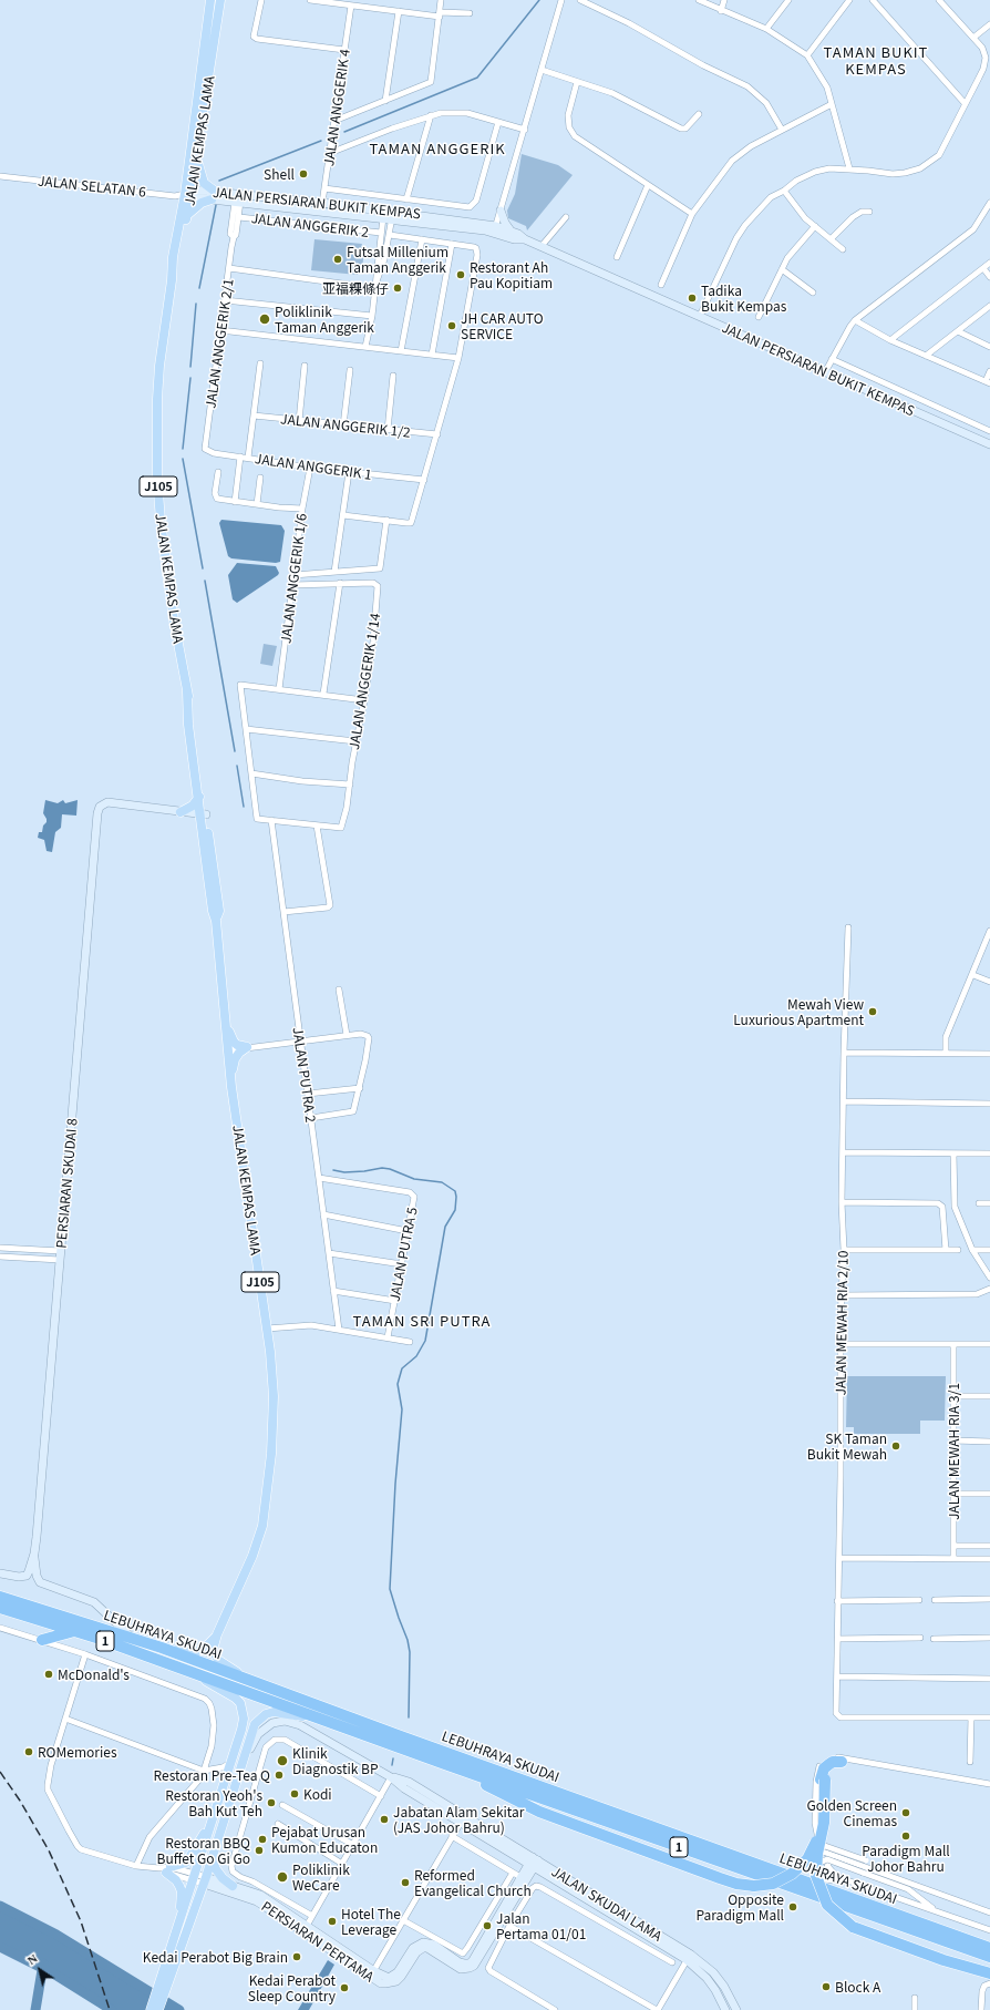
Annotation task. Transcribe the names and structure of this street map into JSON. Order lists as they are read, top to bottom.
{
  "streets": {
    "highway": ["LEBUHRAYA SKUDAI", "1"],
    "main road": ["JALAN KEMPAS LAMA", "J105"],
    "street": [
      "JALAN ANGGERIK 4",
      "JALAN SELATAN 6",
      "JALAN PERSIARAN BUKIT KEMPAS",
      "JALAN ANGGERIK 2",
      "JALAN ANGGERIK 2/1",
      "JALAN ANGGERIK 1/2",
      "JALAN ANGGERIK 1",
      "JALAN ANGGERIK 1/6",
      "JALAN ANGGERIK 1/14",
      "JALAN PUTRA 2",
      "PERSIARAN SKUDAI 8",
      "JALAN PUTRA 5",
      "JALAN MEWAH RIA 2/10",
      "JALAN MEWAH RIA 3/1",
      "JALAN SKUDAI LAMA",
      "PERSIARAN PERTAMA"
    ]
  },
  "crossings": [
    ["JALAN ANGGERIK 4", "JALAN PERSIARAN BUKIT KEMPAS"],
    ["JALAN KEMPAS LAMA", "JALAN SELATAN 6"],
    ["JALAN KEMPAS LAMA", "JALAN PERSIARAN BUKIT KEMPAS"],
    ["JALAN KEMPAS LAMA", "LEBUHRAYA SKUDAI"],
    ["JALAN SELATAN 6", "JALAN PERSIARAN BUKIT KEMPAS"],
    ["JALAN PERSIARAN BUKIT KEMPAS", "JALAN ANGGERIK 2/1"],
    ["JALAN ANGGERIK 2", "JALAN ANGGERIK 2/1"],
    ["JALAN ANGGERIK 2/1", "JALAN ANGGERIK 1"],
    ["JALAN ANGGERIK 1", "JALAN ANGGERIK 1/6"],
    ["JALAN PUTRA 2", "JALAN PUTRA 5"],
    ["JALAN SKUDAI LAMA", "PERSIARAN PERTAMA"]
  ],
  "districts": ["TAMAN BUKIT KEMPAS", "TAMAN ANGGERIK", "TAMAN SRI PUTRA"],
  "places": [
    "Shell",
    "Futsal Millenium Taman Anggerik",
    "Restorant Ah Pau Kopitiam",
    "亚福粿條仔",
    "Tadika Bukit Kempas",
    "Poliklinik Taman Anggerik",
    "JH CAR AUTO SERVICE",
    "Mewah View Luxurious Apartment",
    "SK Taman Bukit Mewah",
    "McDonald's",
    "ROMemories",
    "Klinik Diagnostik BP",
    "Restoran Pre-Tea Q",
    "Kodi",
    "Restoran Yeoh's Bah Kut Teh",
    "Golden Screen Cinemas",
    "Jabatan Alam Sekitar (JAS Johor Bahru)",
    "Paradigm Mall Johor Bahru",
    "Pejabat Urusan Kumon Educaton",
    "Restoran BBQ Buffet Go Gi Go",
    "Poliklinik WeCare",
    "Reformed Evangelical Church",
    "Opposite Paradigm Mall",
    "Hotel The Leverage",
    "Jalan Pertama 01/01",
    "Kedai Perabot Big Brain",
    "Block A",
    "Kedai Perabot Sleep Country"
  ],
  "north": "top left"
}
